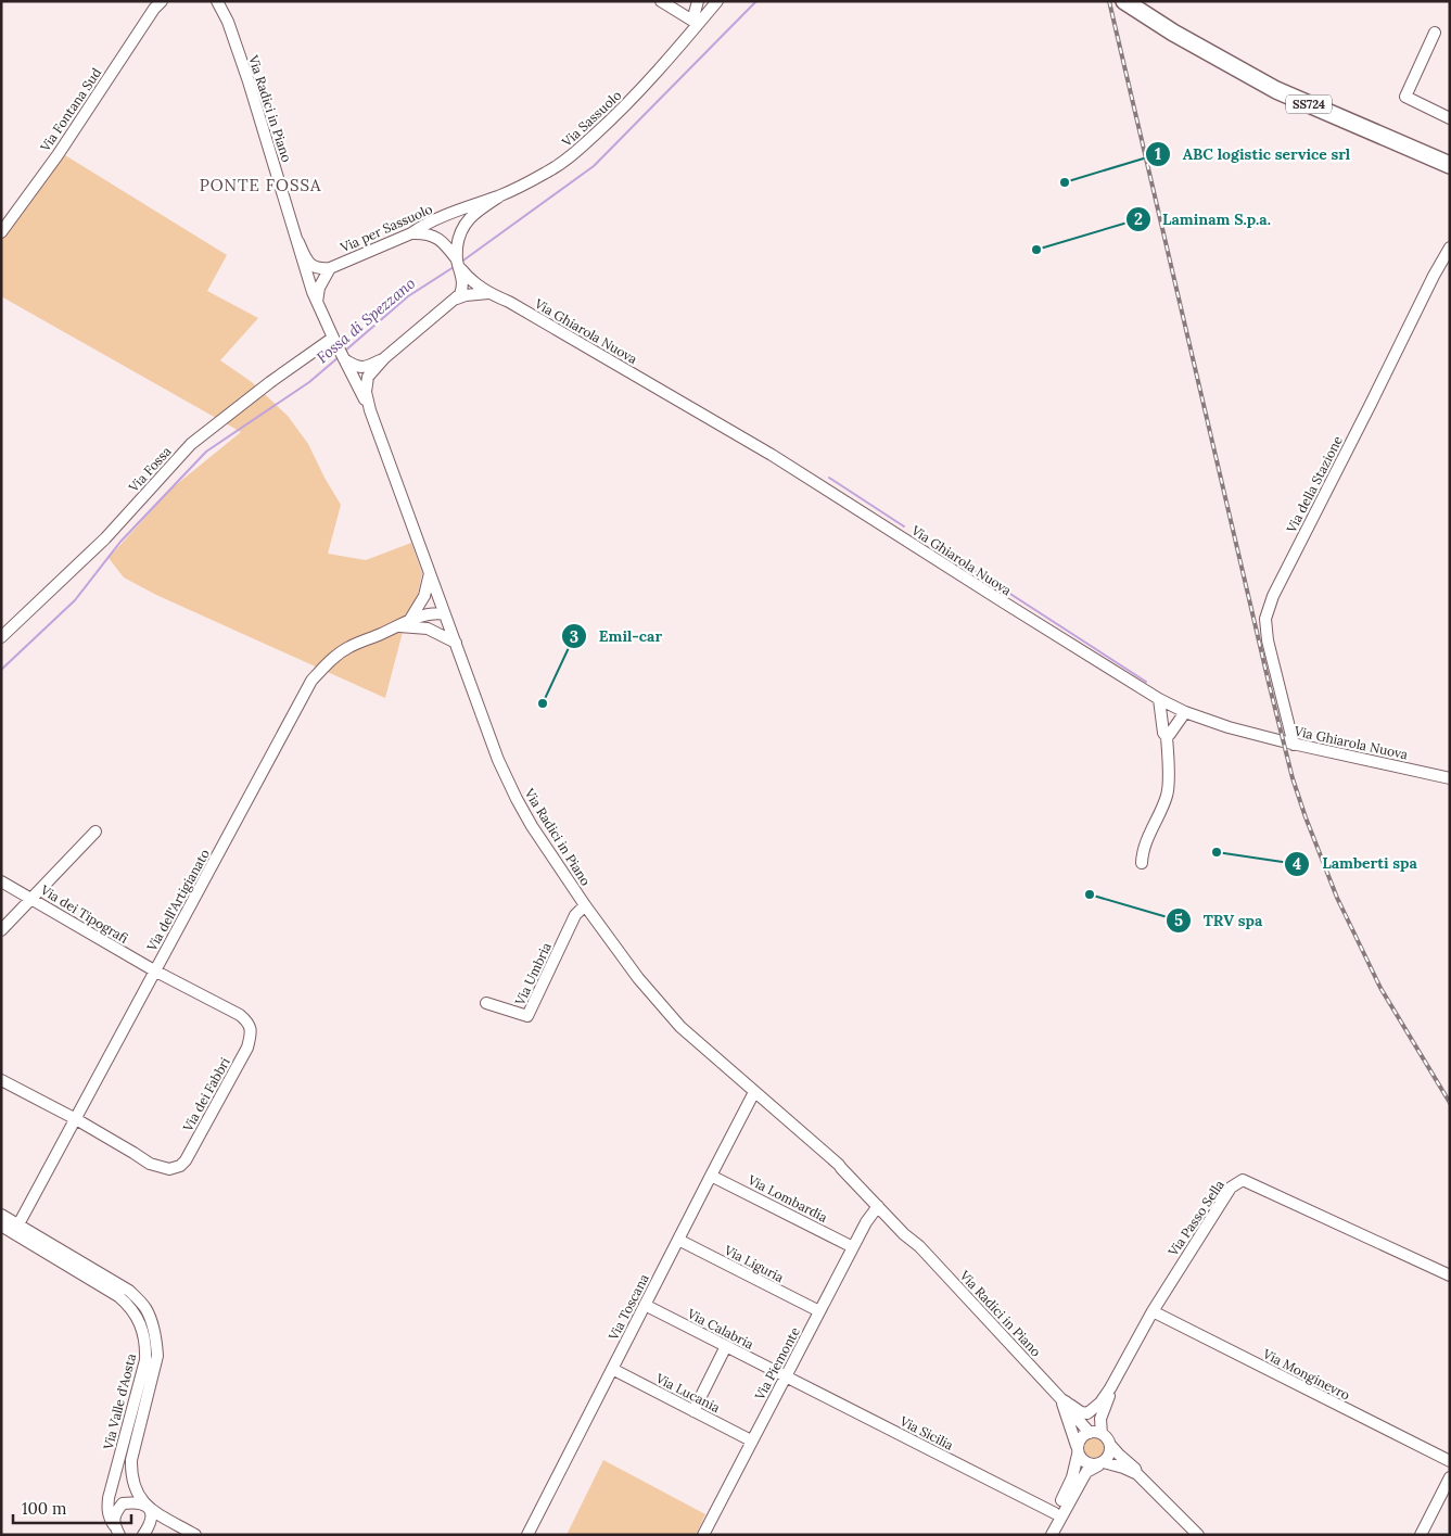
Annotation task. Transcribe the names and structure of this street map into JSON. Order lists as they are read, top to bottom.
{
  "streets": {
    "highway": ["SS724"],
    "street": [
      "Via Radici in Piano",
      "Via Fontana Sud",
      "Via Sassuolo",
      "Via per Sassuolo",
      "Via Ghiarola Nuova",
      "Via Fossa",
      "Via della Stazione",
      "Via dell'Artigianato",
      "Via dei Tipografi",
      "Via Umbria",
      "Via dei Fabbri",
      "Via Lombardia",
      "Via Passo Sella",
      "Via Liguria",
      "Via Toscana",
      "Via Calabria",
      "Via Piemonte",
      "Via Monginevro",
      "Via Lucania",
      "Via Valle d'Aosta",
      "Via Sicilia"
    ]
  },
  "crossings": [
    ["Via Radici in Piano", "Via per Sassuolo"],
    ["Via Radici in Piano", "Via Ghiarola Nuova"],
    ["Via Radici in Piano", "Via Fossa"],
    ["Via Radici in Piano", "Via dell'Artigianato"],
    ["Via Radici in Piano", "Via Umbria"],
    ["Via Radici in Piano", "Via Passo Sella"],
    ["Via Radici in Piano", "Via Toscana"],
    ["Via Sassuolo", "Via per Sassuolo"],
    ["Via per Sassuolo", "Via Ghiarola Nuova"],
    ["Via per Sassuolo", "Via Fossa"],
    ["Via Ghiarola Nuova", "Via Fossa"],
    ["Via Ghiarola Nuova", "Via della Stazione"],
    ["Via dell'Artigianato", "Via dei Tipografi"],
    ["Via dell'Artigianato", "Via dei Fabbri"],
    ["Via dell'Artigianato", "Via Valle d'Aosta"],
    ["Via dei Tipografi", "Via dei Fabbri"],
    ["Via Lombardia", "Via Toscana"],
    ["Via Lombardia", "Via Piemonte"],
    ["Via Passo Sella", "Via Monginevro"],
    ["Via Liguria", "Via Toscana"],
    ["Via Liguria", "Via Piemonte"],
    ["Via Toscana", "Via Calabria"],
    ["Via Toscana", "Via Lucania"],
    ["Via Calabria", "Via Piemonte"],
    ["Via Calabria", "Via Sicilia"],
    ["Via Piemonte", "Via Lucania"],
    ["Via Piemonte", "Via Sicilia"]
  ],
  "districts": ["PONTE FOSSA"],
  "water": ["Fossa di Spezzano"],
  "places": [
    "ABC logistic service srl",
    "Laminam S.p.a.",
    "Emil-car",
    "Lamberti spa",
    "TRV spa"
  ],
  "scale_bar": "100 m"
}
